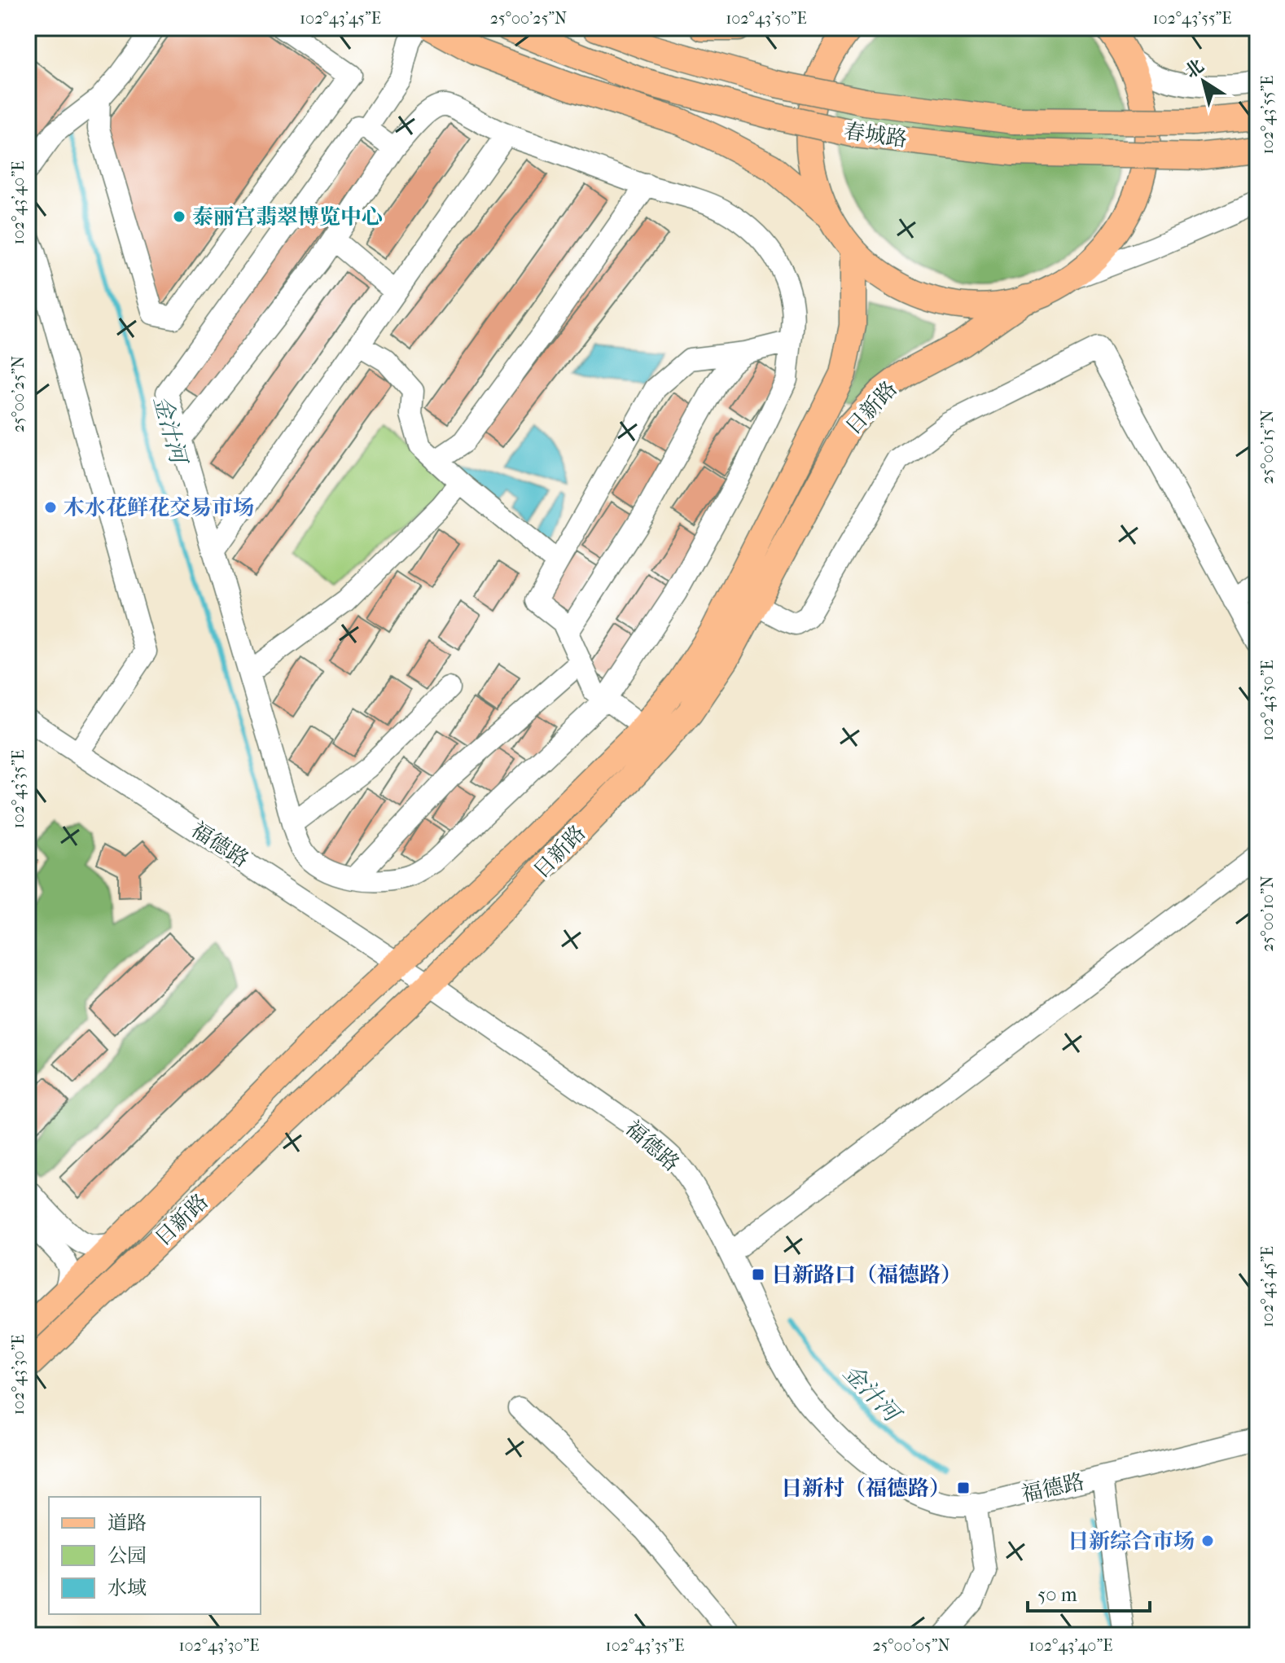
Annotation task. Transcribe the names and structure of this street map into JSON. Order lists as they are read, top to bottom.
{
  "streets": {
    "main road": ["春城路", "日新路"],
    "street": ["福德路"]
  },
  "crossings": [
    ["日新路", "福德路"]
  ],
  "water": ["金汁河"],
  "places": {
    "other": ["泰丽宫翡翠博览中心", "木水花鲜花交易市场", "日新综合市场"],
    "transit": ["日新路口（福德路）", "日新村（福德路）"]
  },
  "legend": ["道路", "公园", "水域"],
  "scale_bar": "50 m",
  "north": "top left",
  "coordinates": [
    "102°43'45\"E",
    "25°00'25\"N",
    "102°43'50\"E",
    "102°43'55\"E",
    "102°43'40\"E",
    "25°00'15\"N",
    "102°43'35\"E",
    "25°00'10\"N",
    "102°43'30\"E",
    "25°00'05\"N"
  ]
}
